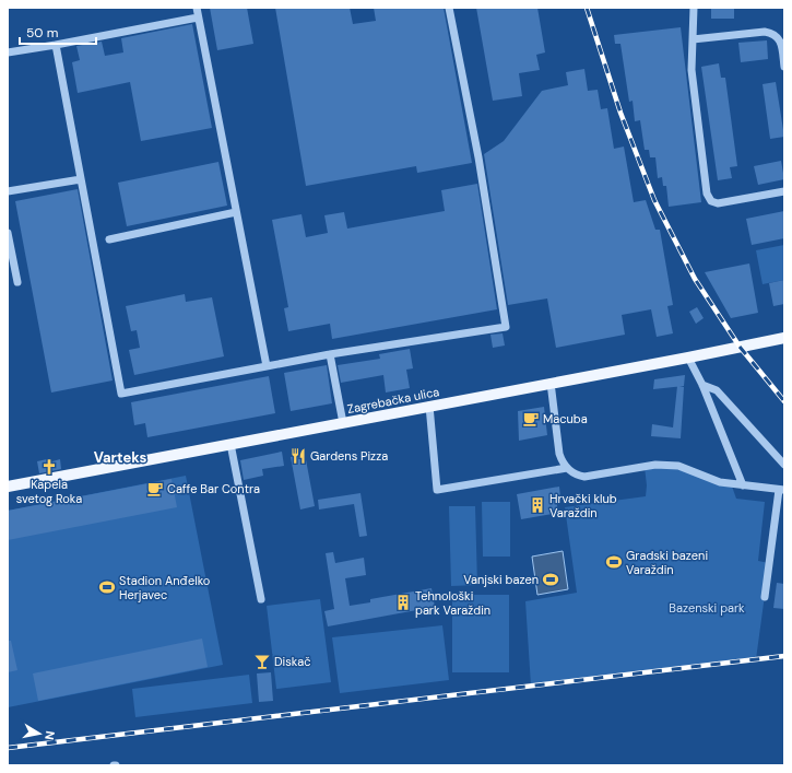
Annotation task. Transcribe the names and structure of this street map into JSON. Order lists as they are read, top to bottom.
{
  "streets": {
    "main road": ["Zagrebačka ulica"]
  },
  "districts": ["Varteks"],
  "parks": ["Bazenski park"],
  "places": {
    "cafe": ["Macuba", "Caffe Bar Contra"],
    "restaurant": ["Gardens Pizza"],
    "church": ["Kapela svetog Roka"],
    "building": ["Hrvački klub Varaždin", "Tehnološki park Varaždin"],
    "sports": ["Gradski bazeni Varaždin", "Vanjski bazen", "Stadion Anđelko Herjavec"],
    "bar": ["Diskač"]
  },
  "scale_bar": "50 m",
  "north": "right"
}
